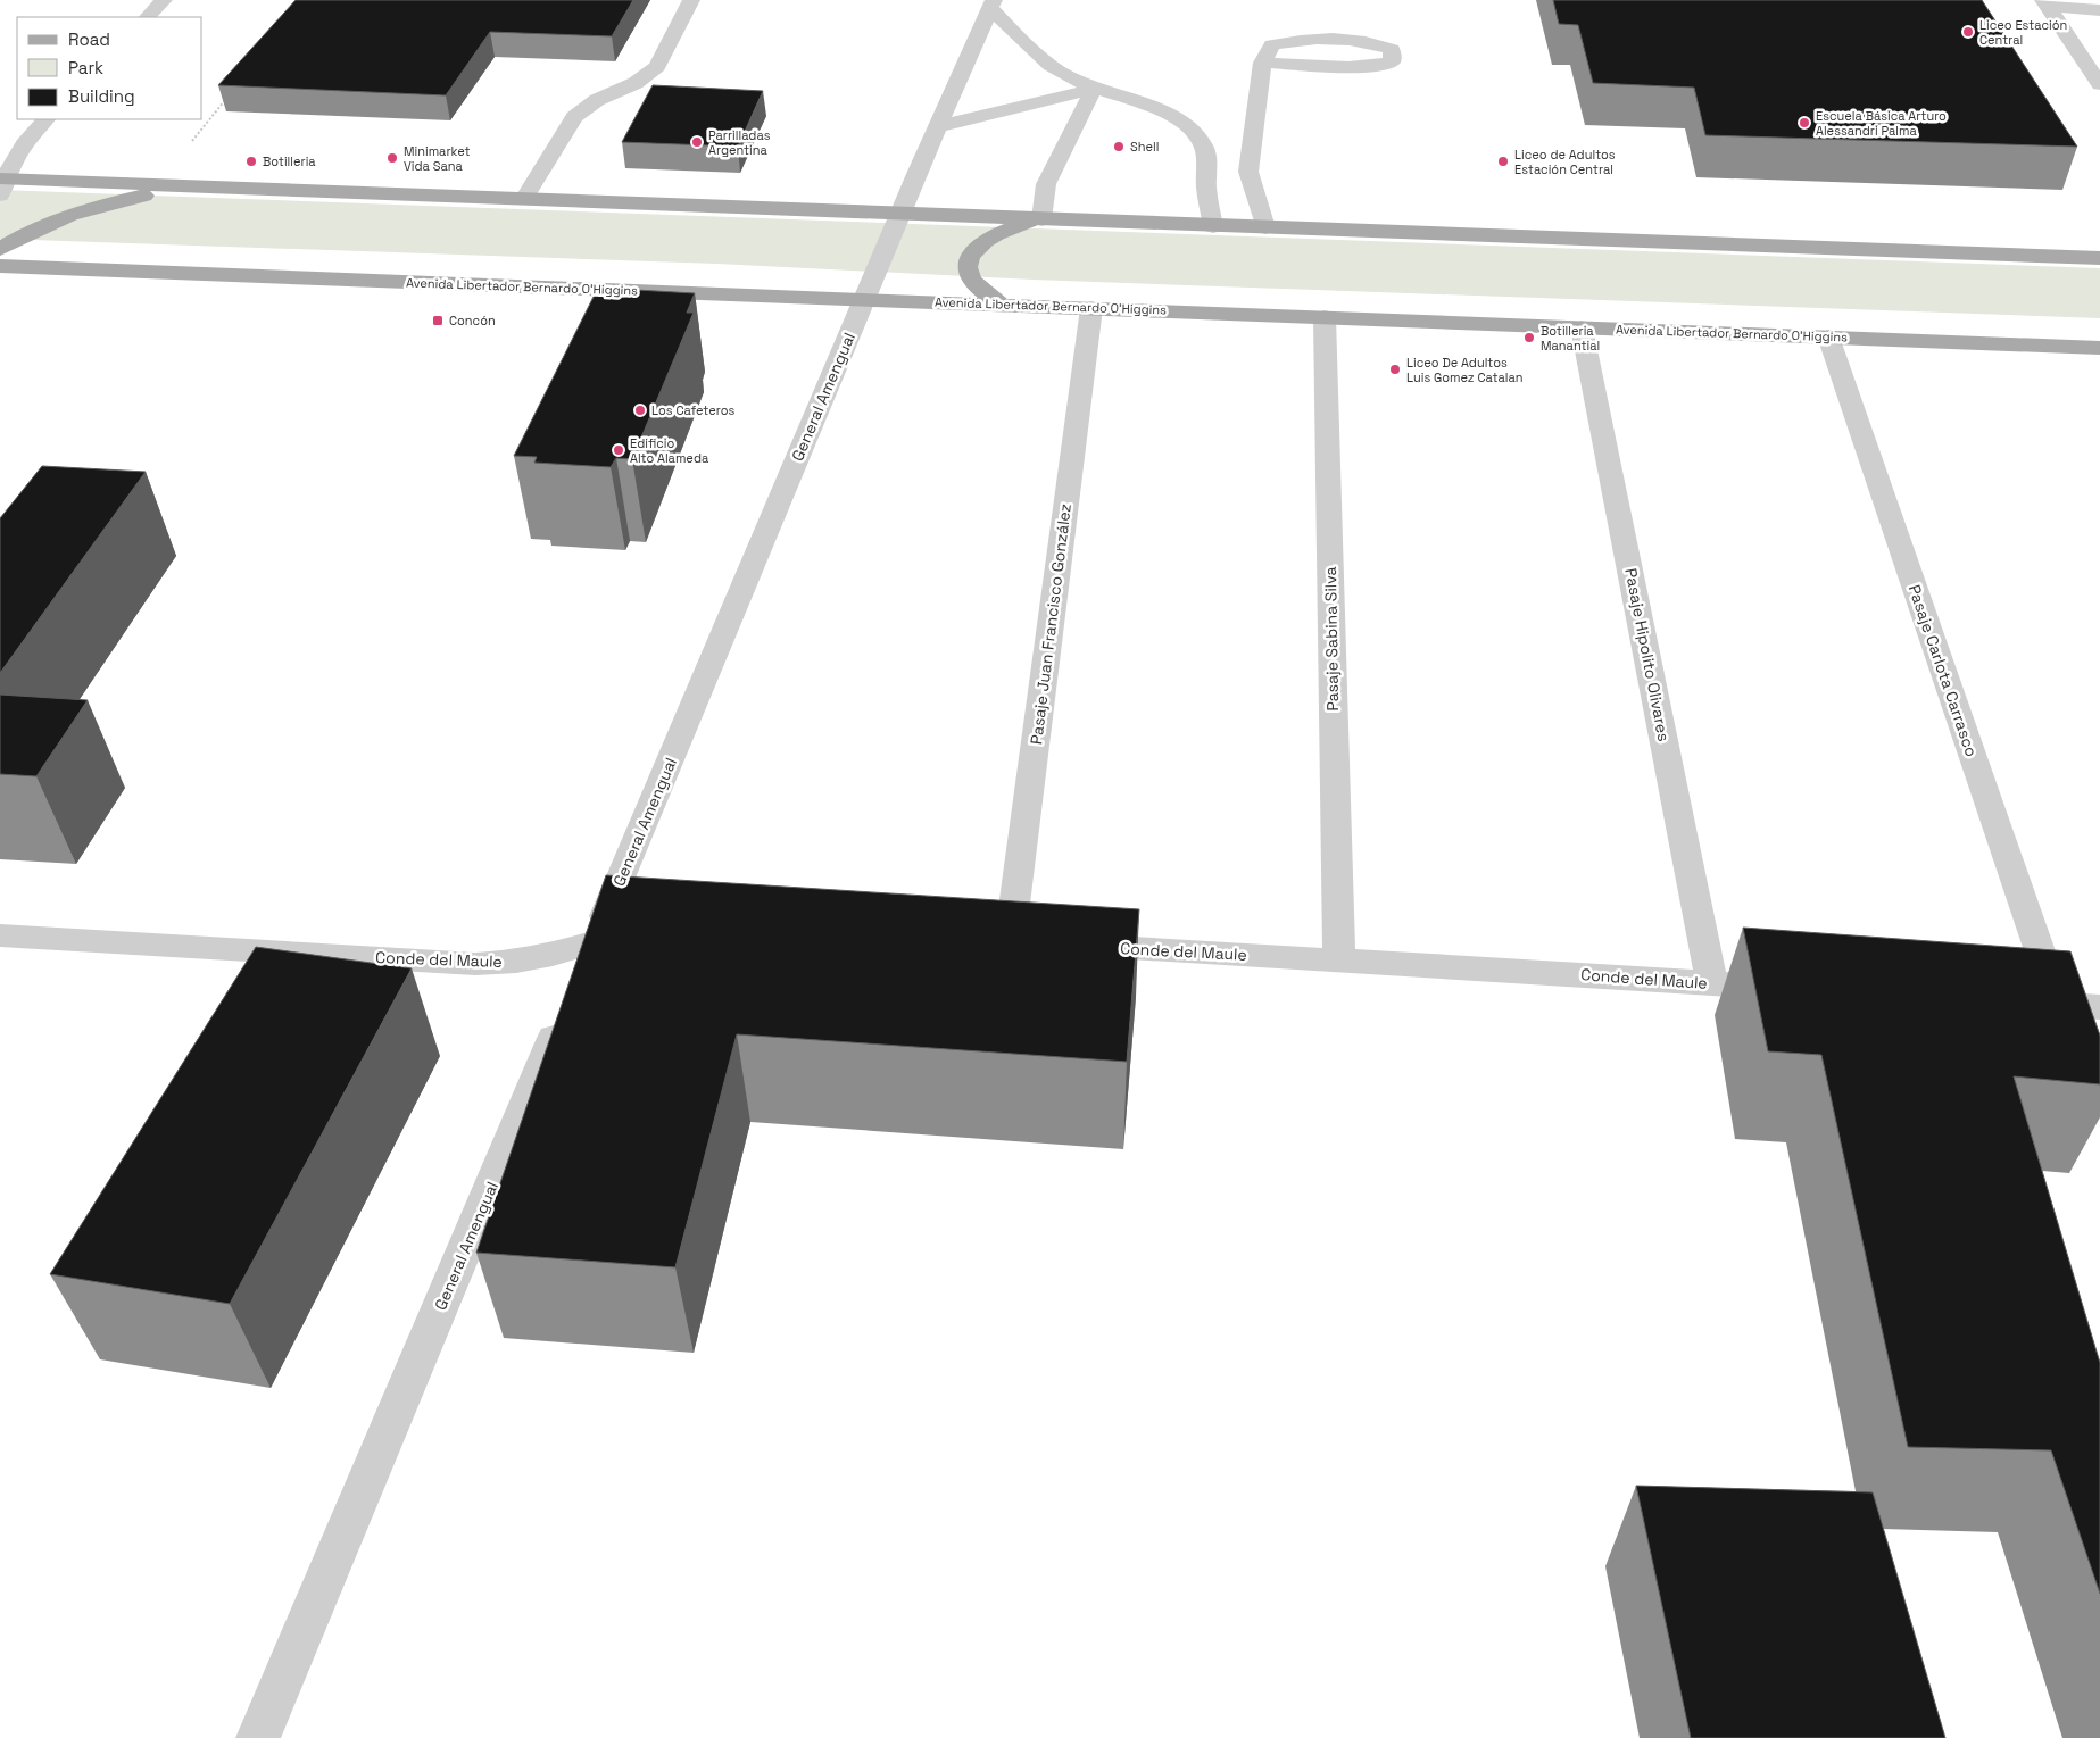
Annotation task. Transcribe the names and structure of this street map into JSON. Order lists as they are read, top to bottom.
{
  "streets": {
    "main road": ["Avenida Libertador Bernardo O'Higgins"],
    "street": [
      "General Amengual",
      "Pasaje Juan Francisco González",
      "Pasaje Sabina Silva",
      "Pasaje Hipolito Olivares",
      "Pasaje Carlota Carrasco",
      "Conde del Maule"
    ]
  },
  "crossings": [
    ["Avenida Libertador Bernardo O'Higgins", "General Amengual"],
    ["Avenida Libertador Bernardo O'Higgins", "Pasaje Juan Francisco González"],
    ["Avenida Libertador Bernardo O'Higgins", "Pasaje Sabina Silva"],
    ["Avenida Libertador Bernardo O'Higgins", "Pasaje Hipolito Olivares"],
    ["Avenida Libertador Bernardo O'Higgins", "Pasaje Carlota Carrasco"],
    ["General Amengual", "Conde del Maule"],
    ["Pasaje Juan Francisco González", "Conde del Maule"],
    ["Pasaje Sabina Silva", "Conde del Maule"],
    ["Pasaje Hipolito Olivares", "Conde del Maule"]
  ],
  "places": {
    "other": [
      "Liceo Estación Central",
      "Escuela Básica Arturo Alessandri Palma",
      "Parrilladas Argentina",
      "Shell",
      "Minimarket Vida Sana",
      "Botilleria",
      "Liceo de Adultos Estación Central",
      "Botilleria Manantial",
      "Liceo De Adultos Luis Gomez Catalan",
      "Los Cafeteros",
      "Edificio Alto Alameda"
    ],
    "transit": ["Concón"]
  },
  "legend": ["Road", "Park", "Building"]
}
